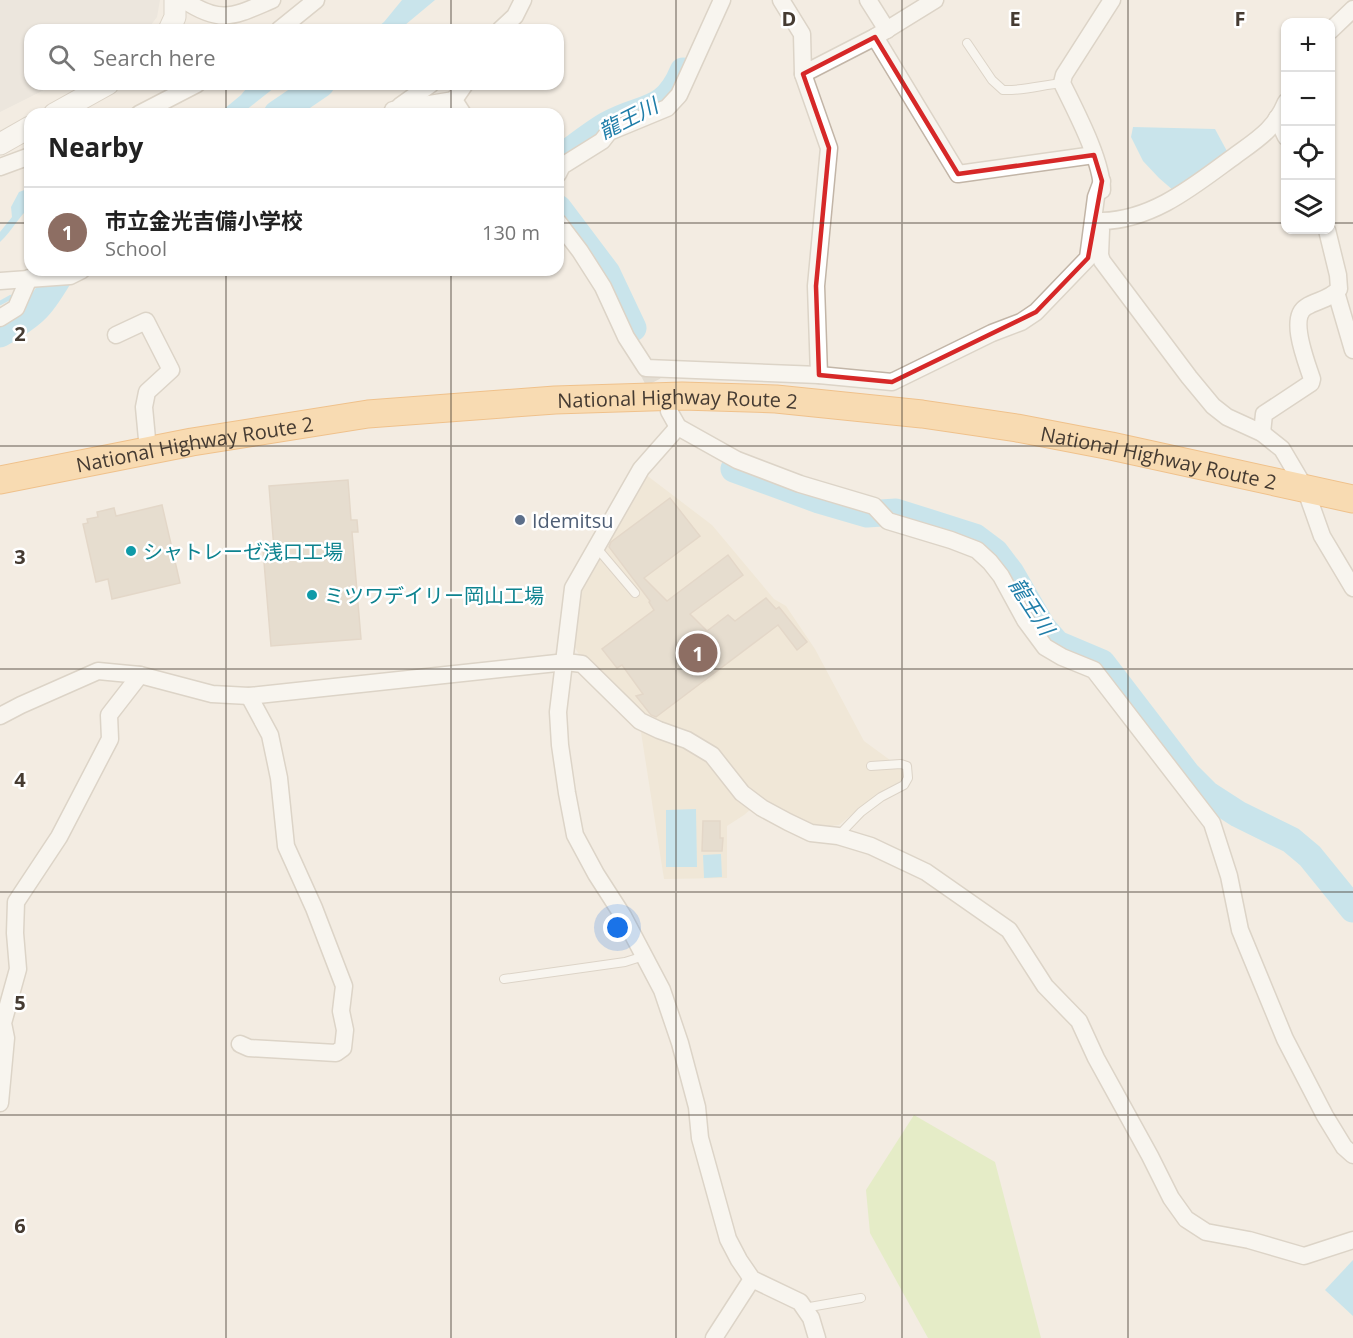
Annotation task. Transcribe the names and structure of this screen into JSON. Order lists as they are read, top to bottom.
{
  "streets": {
    "highway": ["National Highway Route 2"]
  },
  "water": ["龍王川"],
  "places": ["Idemitsu", "シャトレーゼ浅口工場", "ミツワデイリー岡山工場"],
  "page": {
    "map_buttons": ["+", "−"],
    "search": "Search here",
    "heading": "Nearby",
    "list": [
      {
        "mark": "1",
        "name": "市立金光吉備小学校",
        "note": "School",
        "value": "130 m"
      }
    ],
    "pins": "1"
  },
  "grid": {
    "columns": ["D", "E", "F"],
    "rows": [
      "2",
      "3",
      "4",
      "5",
      "6"
    ]
  }
}
